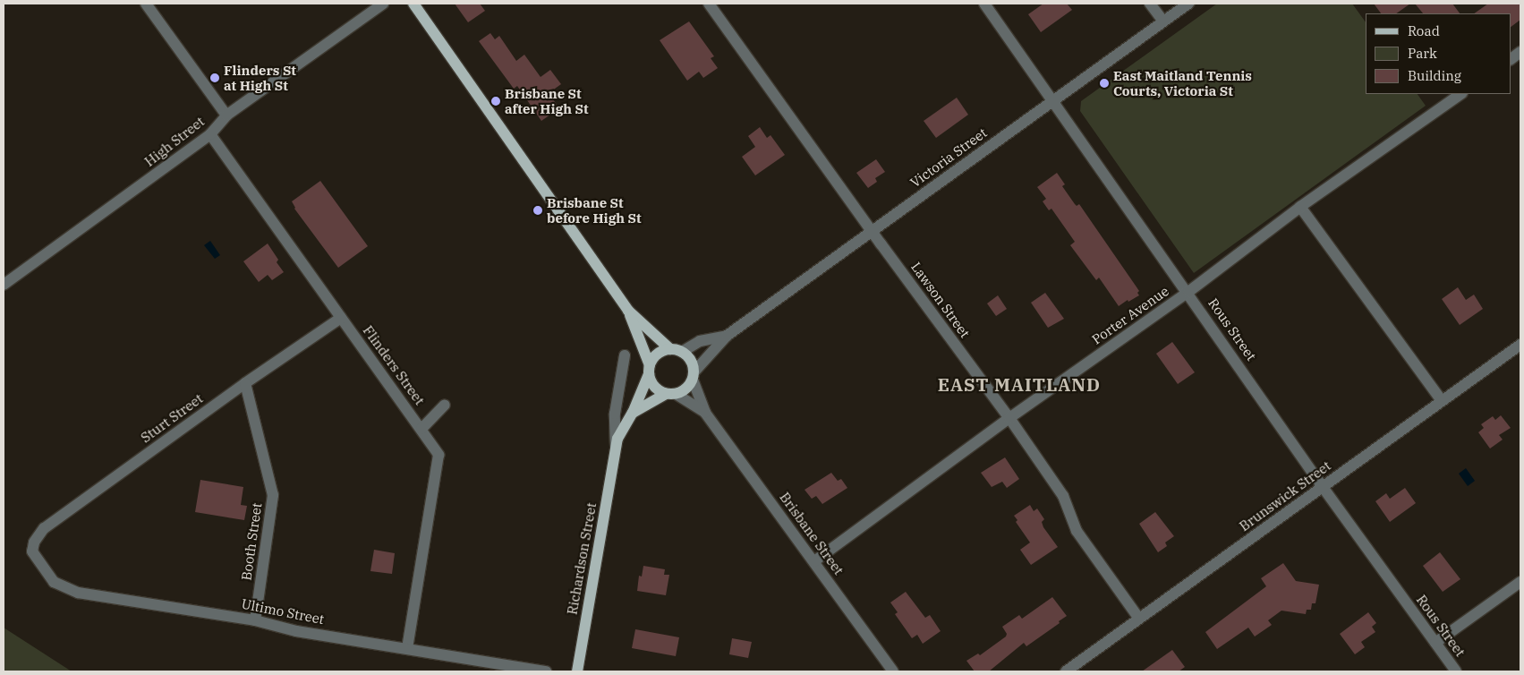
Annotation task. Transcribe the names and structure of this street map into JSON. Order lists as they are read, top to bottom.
{
  "streets": {
    "main road": ["Richardson Street"],
    "street": [
      "High Street",
      "Victoria Street",
      "Lawson Street",
      "Porter Avenue",
      "Rous Street",
      "Flinders Street",
      "Sturt Street",
      "Brunswick Street",
      "Brisbane Street",
      "Booth Street",
      "Ultimo Street"
    ]
  },
  "crossings": [
    ["High Street", "Flinders Street"],
    ["Victoria Street", "Lawson Street"],
    ["Victoria Street", "Rous Street"],
    ["Victoria Street", "Brisbane Street"],
    ["Victoria Street", "Richardson Street"],
    ["Lawson Street", "Porter Avenue"],
    ["Lawson Street", "Brunswick Street"],
    ["Porter Avenue", "Rous Street"],
    ["Porter Avenue", "Brisbane Street"],
    ["Rous Street", "Brunswick Street"],
    ["Flinders Street", "Sturt Street"],
    ["Flinders Street", "Ultimo Street"],
    ["Sturt Street", "Booth Street"],
    ["Sturt Street", "Ultimo Street"],
    ["Brisbane Street", "Richardson Street"],
    ["Booth Street", "Ultimo Street"]
  ],
  "districts": ["EAST MAITLAND"],
  "places": [
    "Flinders St at High St",
    "East Maitland Tennis Courts, Victoria St",
    "Brisbane St after High St",
    "Brisbane St before High St"
  ],
  "legend": ["Road", "Park", "Building"]
}
